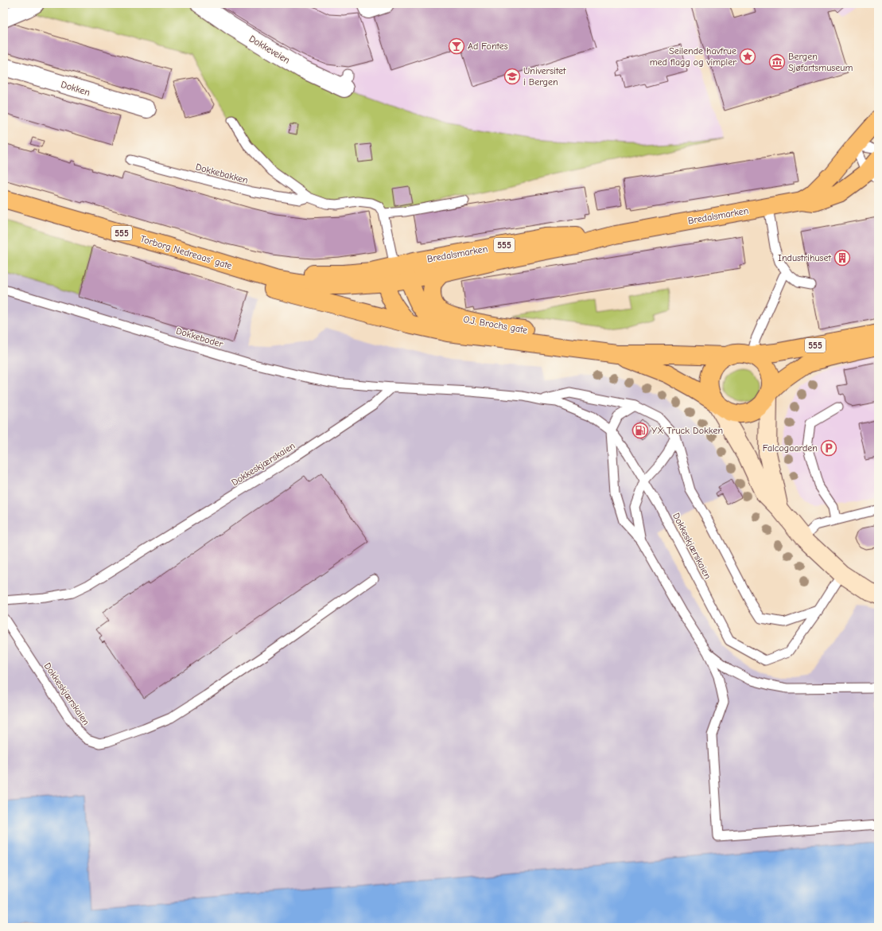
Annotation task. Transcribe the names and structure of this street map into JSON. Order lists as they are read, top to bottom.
{
  "streets": {
    "highway": [
      "Bredalsmarken",
      "555",
      "Torborg Nedreaas' gate",
      "O.J. Brochs gate"
    ],
    "street": ["Dokkeveien", "Dokken"],
    "lane": ["Dokkebakken", "Dokkeboder", "Dokkeskjærskaien"]
  },
  "crossings": [
    ["Bredalsmarken", "555"],
    ["Bredalsmarken", "Torborg Nedreaas' gate"],
    ["Bredalsmarken", "O.J. Brochs gate"],
    ["555", "Torborg Nedreaas' gate"],
    ["555", "O.J. Brochs gate"],
    ["Torborg Nedreaas' gate", "O.J. Brochs gate"],
    ["O.J. Brochs gate", "Dokkeskjærskaien"],
    ["Dokkeboder", "Dokkeskjærskaien"]
  ],
  "places": {
    "bar": ["Ad Fontes"],
    "place": ["Seilende havfrue med flagg og vimpler"],
    "museum": ["Bergen Sjøfartsmuseum"],
    "school or university": ["Universitet i Bergen"],
    "building": ["Industrihuset"],
    "fuel station": ["YX Truck Dokken"],
    "parking": ["Falcogaarden"]
  }
}
